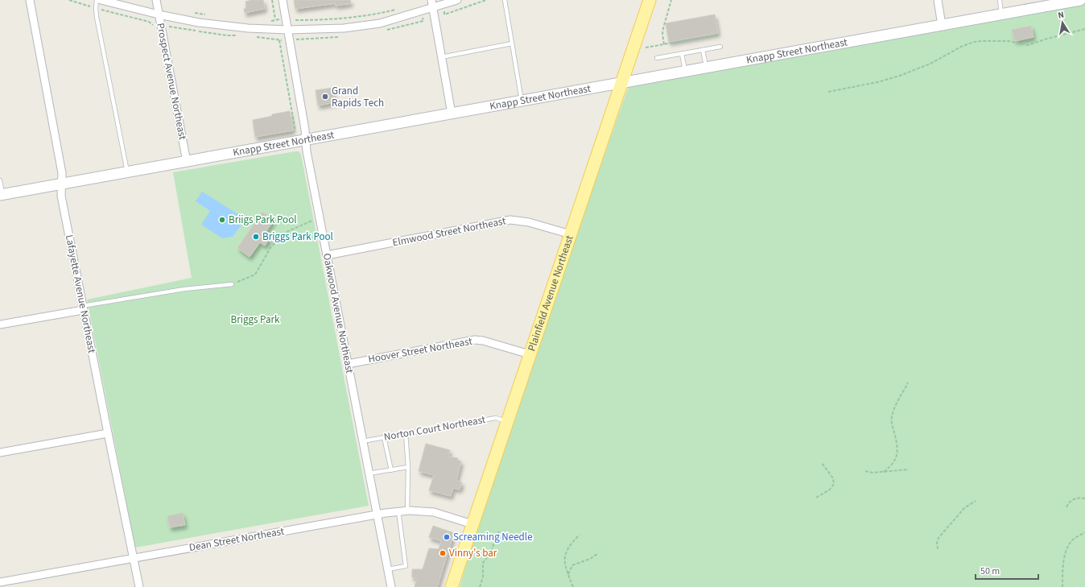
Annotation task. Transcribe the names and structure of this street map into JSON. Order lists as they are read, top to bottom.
{
  "streets": {
    "main road": ["Plainfield Avenue Northeast"],
    "street": [
      "Knapp Street Northeast",
      "Prospect Avenue Northeast",
      "Elmwood Street Northeast",
      "Lafayette Avenue Northeast",
      "Oakwood Avenue Northeast",
      "Hoover Street Northeast",
      "Dean Street Northeast"
    ],
    "lane": ["Norton Court Northeast"]
  },
  "crossings": [
    ["Knapp Street Northeast", "Prospect Avenue Northeast"],
    ["Knapp Street Northeast", "Plainfield Avenue Northeast"],
    ["Knapp Street Northeast", "Lafayette Avenue Northeast"],
    ["Knapp Street Northeast", "Oakwood Avenue Northeast"],
    ["Elmwood Street Northeast", "Plainfield Avenue Northeast"],
    ["Elmwood Street Northeast", "Oakwood Avenue Northeast"],
    ["Plainfield Avenue Northeast", "Hoover Street Northeast"],
    ["Plainfield Avenue Northeast", "Norton Court Northeast"],
    ["Plainfield Avenue Northeast", "Dean Street Northeast"],
    ["Lafayette Avenue Northeast", "Dean Street Northeast"],
    ["Oakwood Avenue Northeast", "Hoover Street Northeast"],
    ["Oakwood Avenue Northeast", "Norton Court Northeast"],
    ["Oakwood Avenue Northeast", "Dean Street Northeast"]
  ],
  "parks": ["Briggs Park"],
  "places": [
    "Grand Rapids Tech",
    "Briigs Park Pool",
    "Briggs Park Pool",
    "Screaming Needle",
    "Vinny's bar"
  ],
  "scale_bar": "50 m",
  "north": "top"
}
